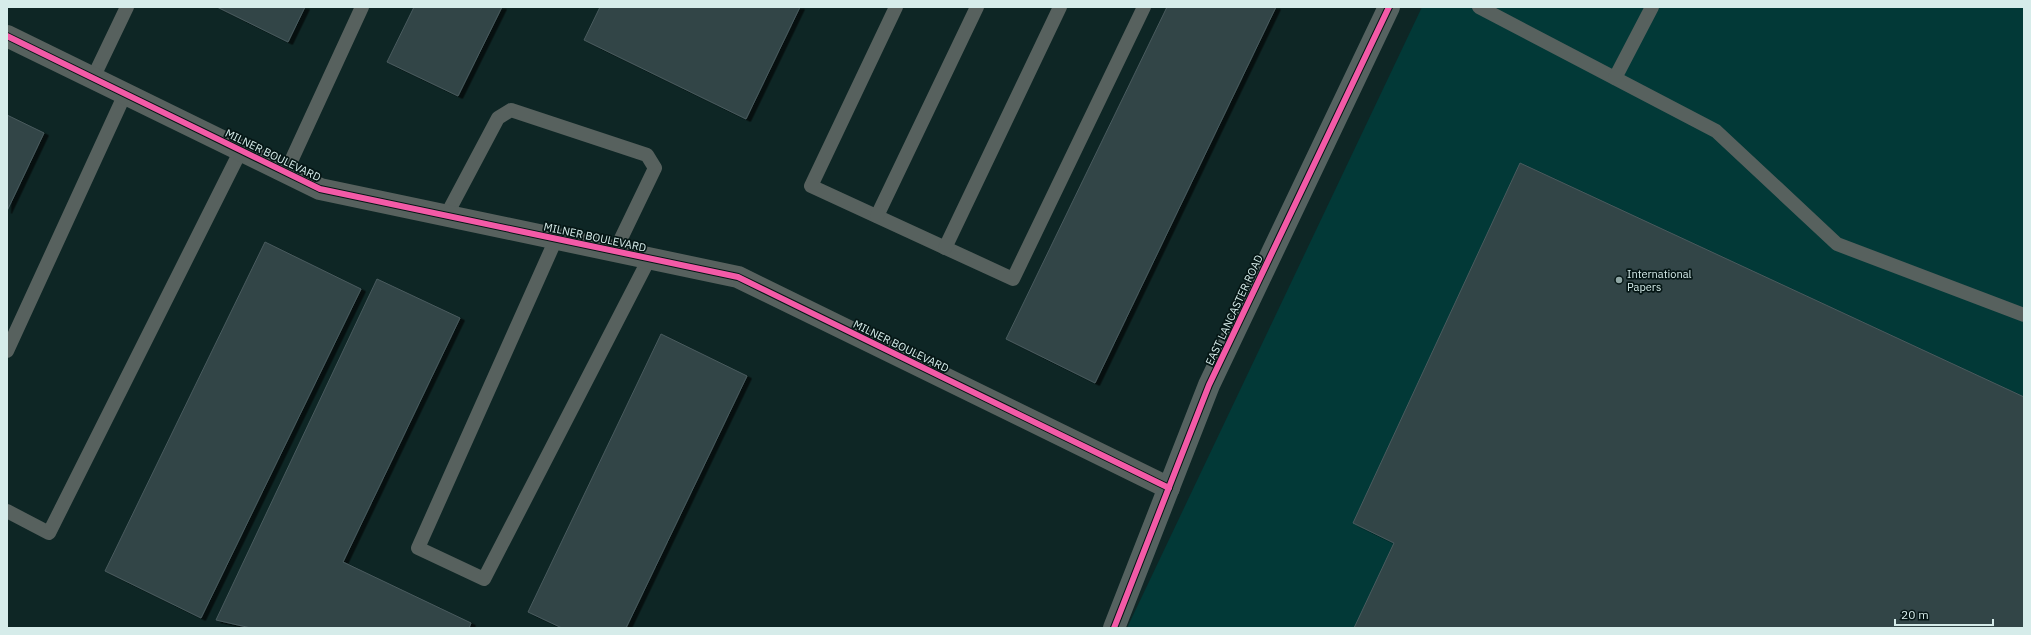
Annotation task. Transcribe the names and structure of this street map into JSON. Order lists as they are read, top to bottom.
{
  "streets": {
    "street": ["MILNER BOULEVARD", "EAST LANCASTER ROAD"]
  },
  "crossings": [
    ["MILNER BOULEVARD", "EAST LANCASTER ROAD"]
  ],
  "places": ["International Papers"],
  "scale_bar": "20 m"
}
